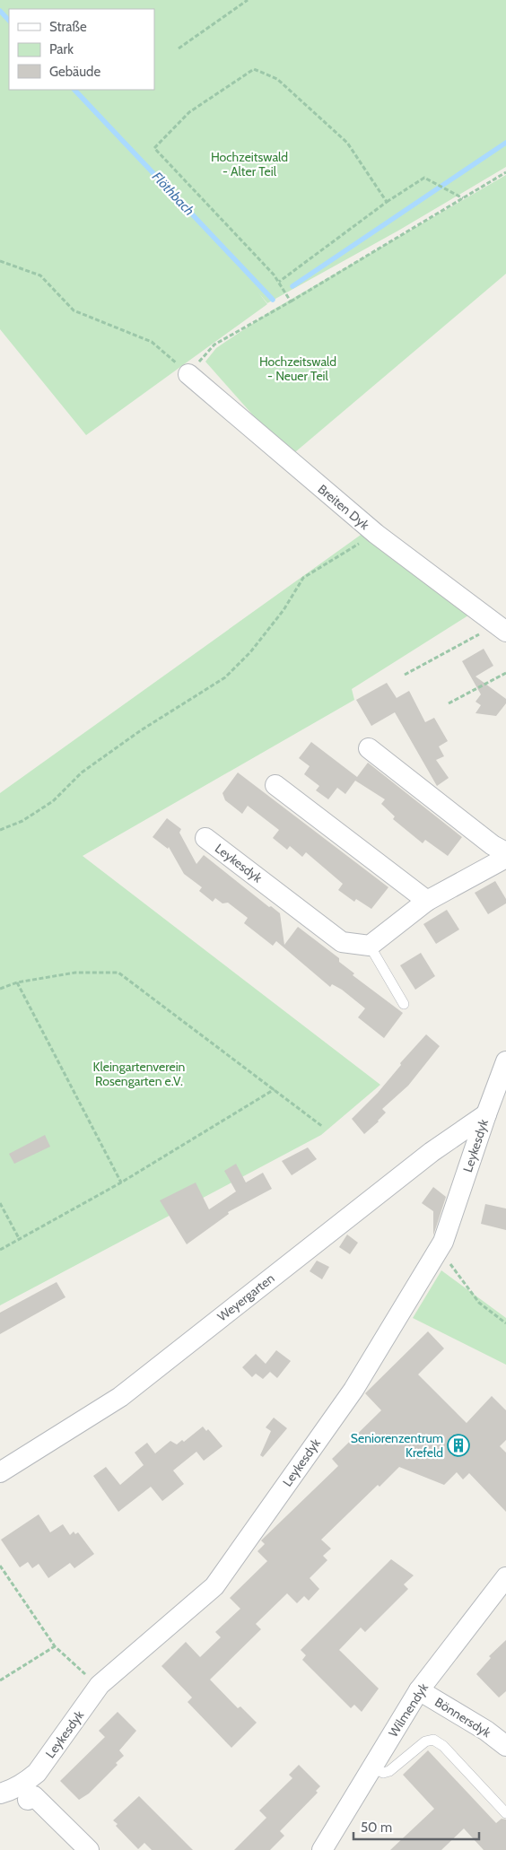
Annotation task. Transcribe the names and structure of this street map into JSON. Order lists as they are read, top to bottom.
{
  "streets": {
    "street": [
      "Breiten Dyk",
      "Leykesdyk",
      "Weyergarten",
      "Wilmendyk",
      "Bönnersdyk"
    ]
  },
  "crossings": [
    ["Leykesdyk", "Weyergarten"],
    ["Wilmendyk", "Bönnersdyk"]
  ],
  "water": ["Flöthbach"],
  "parks": ["Hochzeitswald - Alter Teil", "Hochzeitswald - Neuer Teil", "Kleingartenverein Rosengarten e.V."],
  "places": {
    "building": ["Seniorenzentrum Krefeld"]
  },
  "legend": ["Straße", "Park", "Gebäude"],
  "scale_bar": "50 m"
}
